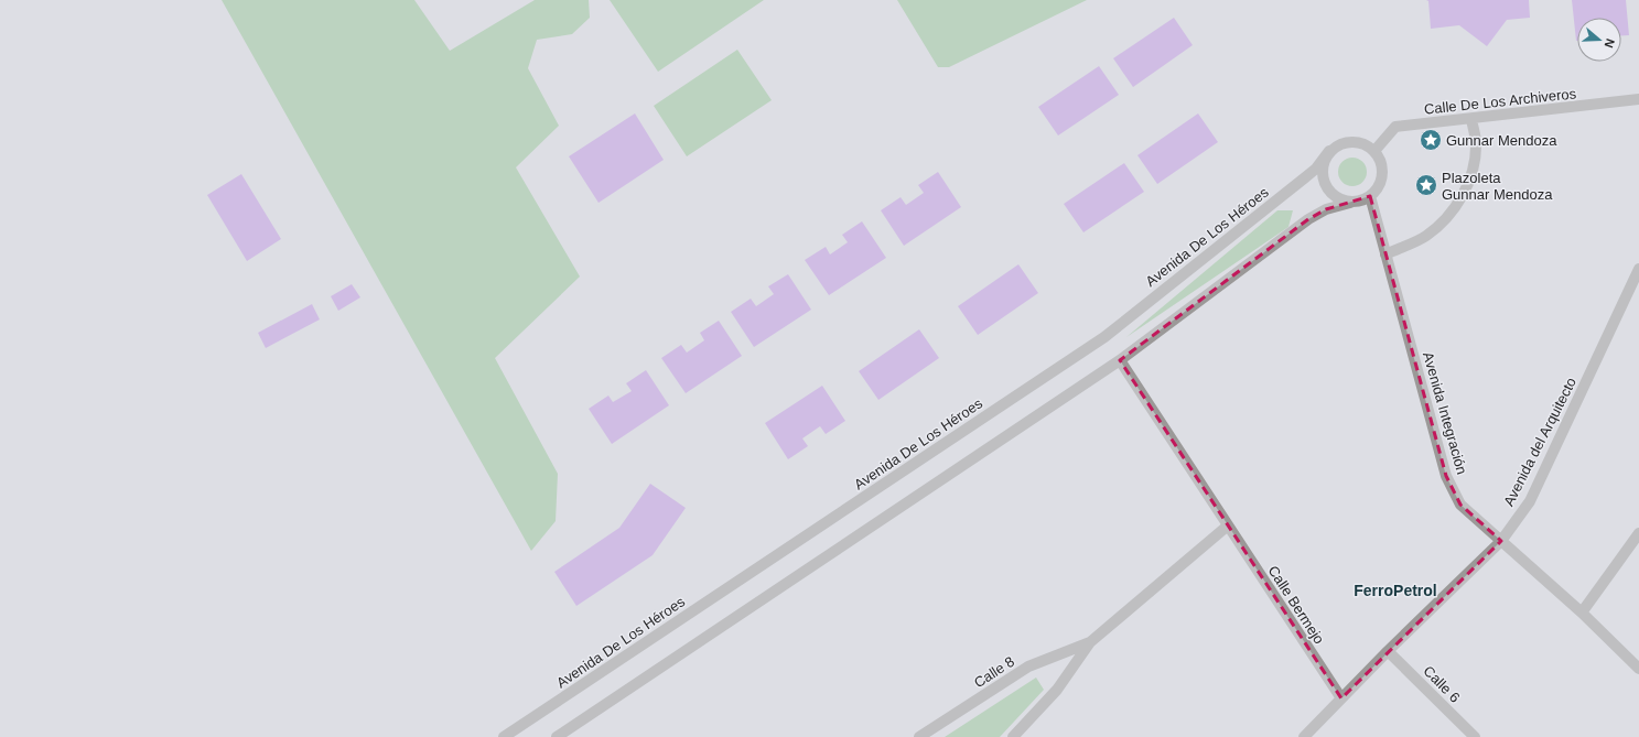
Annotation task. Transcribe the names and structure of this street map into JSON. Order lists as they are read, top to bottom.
{
  "streets": {
    "street": [
      "Calle De Los Archiveros",
      "Avenida De Los Héroes",
      "Avenida Integración",
      "Avenida del Arquitecto",
      "Calle Bermejo",
      "Calle 8",
      "Calle 6"
    ]
  },
  "crossings": [
    ["Calle De Los Archiveros", "Avenida De Los Héroes"],
    ["Calle De Los Archiveros", "Avenida Integración"],
    ["Avenida De Los Héroes", "Avenida Integración"],
    ["Avenida Integración", "Avenida del Arquitecto"],
    ["Avenida del Arquitecto", "Calle Bermejo"],
    ["Avenida del Arquitecto", "Calle 6"]
  ],
  "districts": ["FerroPetrol"],
  "places": {
    "place": ["Gunnar Mendoza", "Plazoleta Gunnar Mendoza"]
  },
  "north": "right"
}
